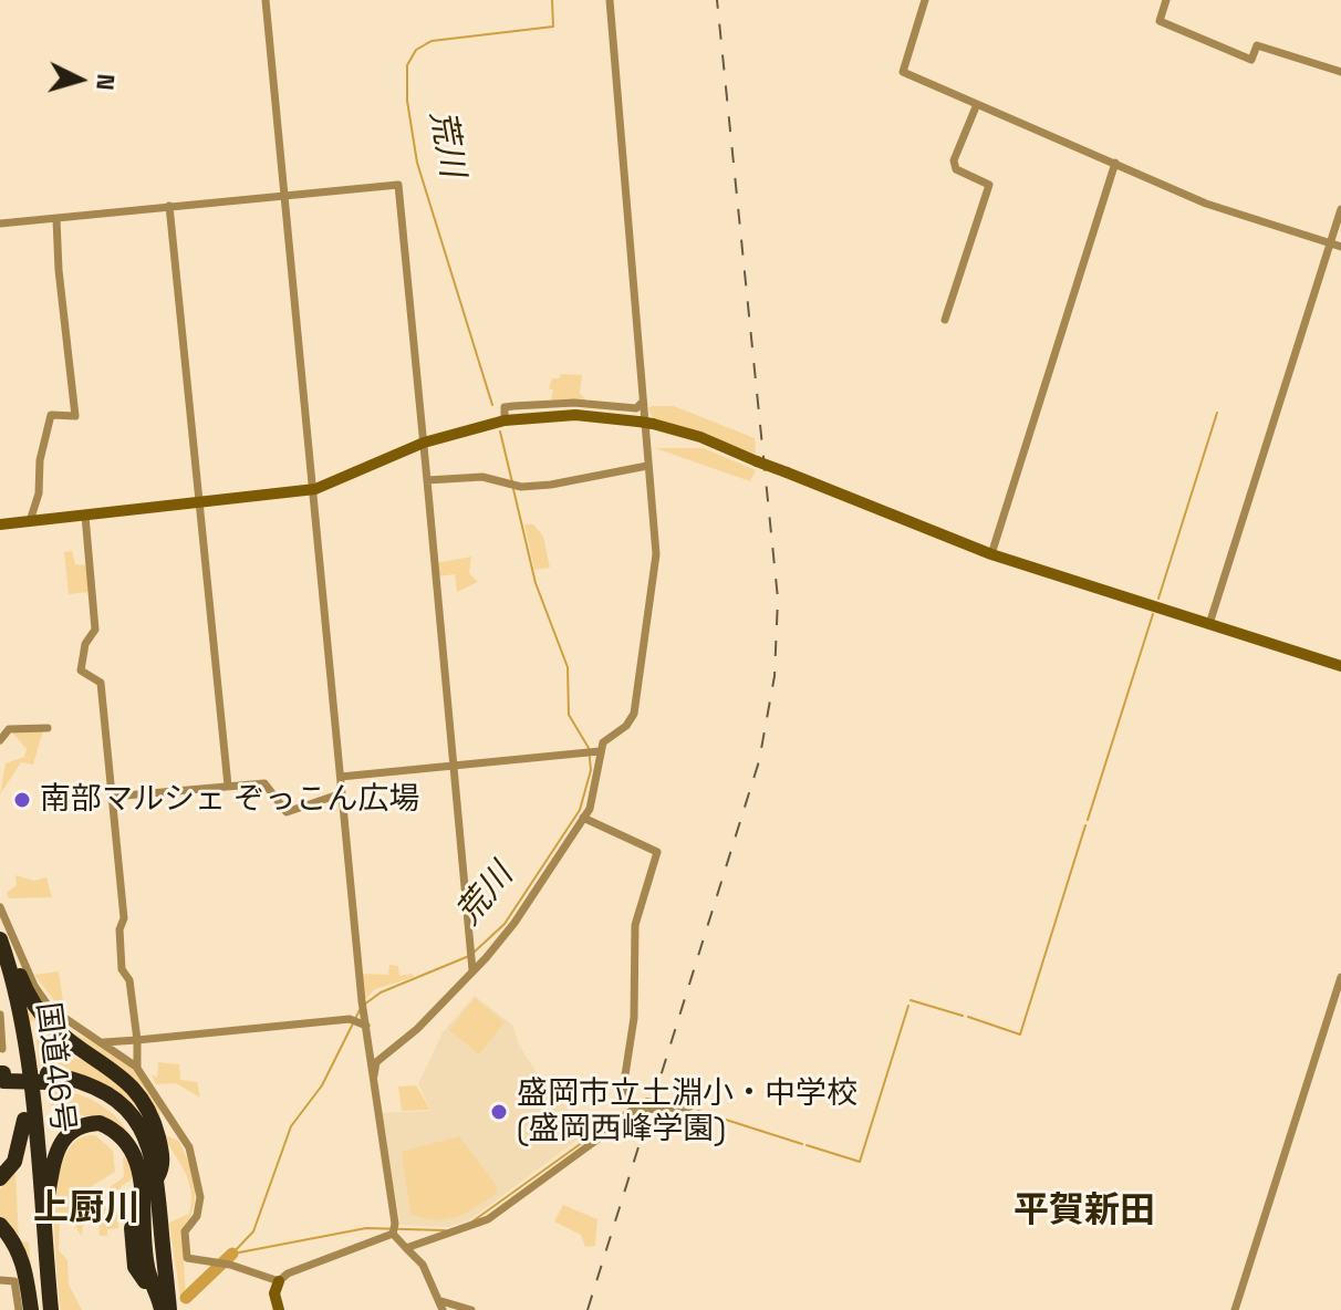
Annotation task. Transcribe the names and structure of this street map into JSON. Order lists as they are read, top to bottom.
{
  "streets": {
    "highway": ["国道46号"]
  },
  "districts": ["上厨川", "平賀新田"],
  "water": ["荒川"],
  "places": ["南部マルシェ ぞっこん広場", "盛岡市立土淵小・中学校 (盛岡西峰学園)"],
  "north": "right"
}
